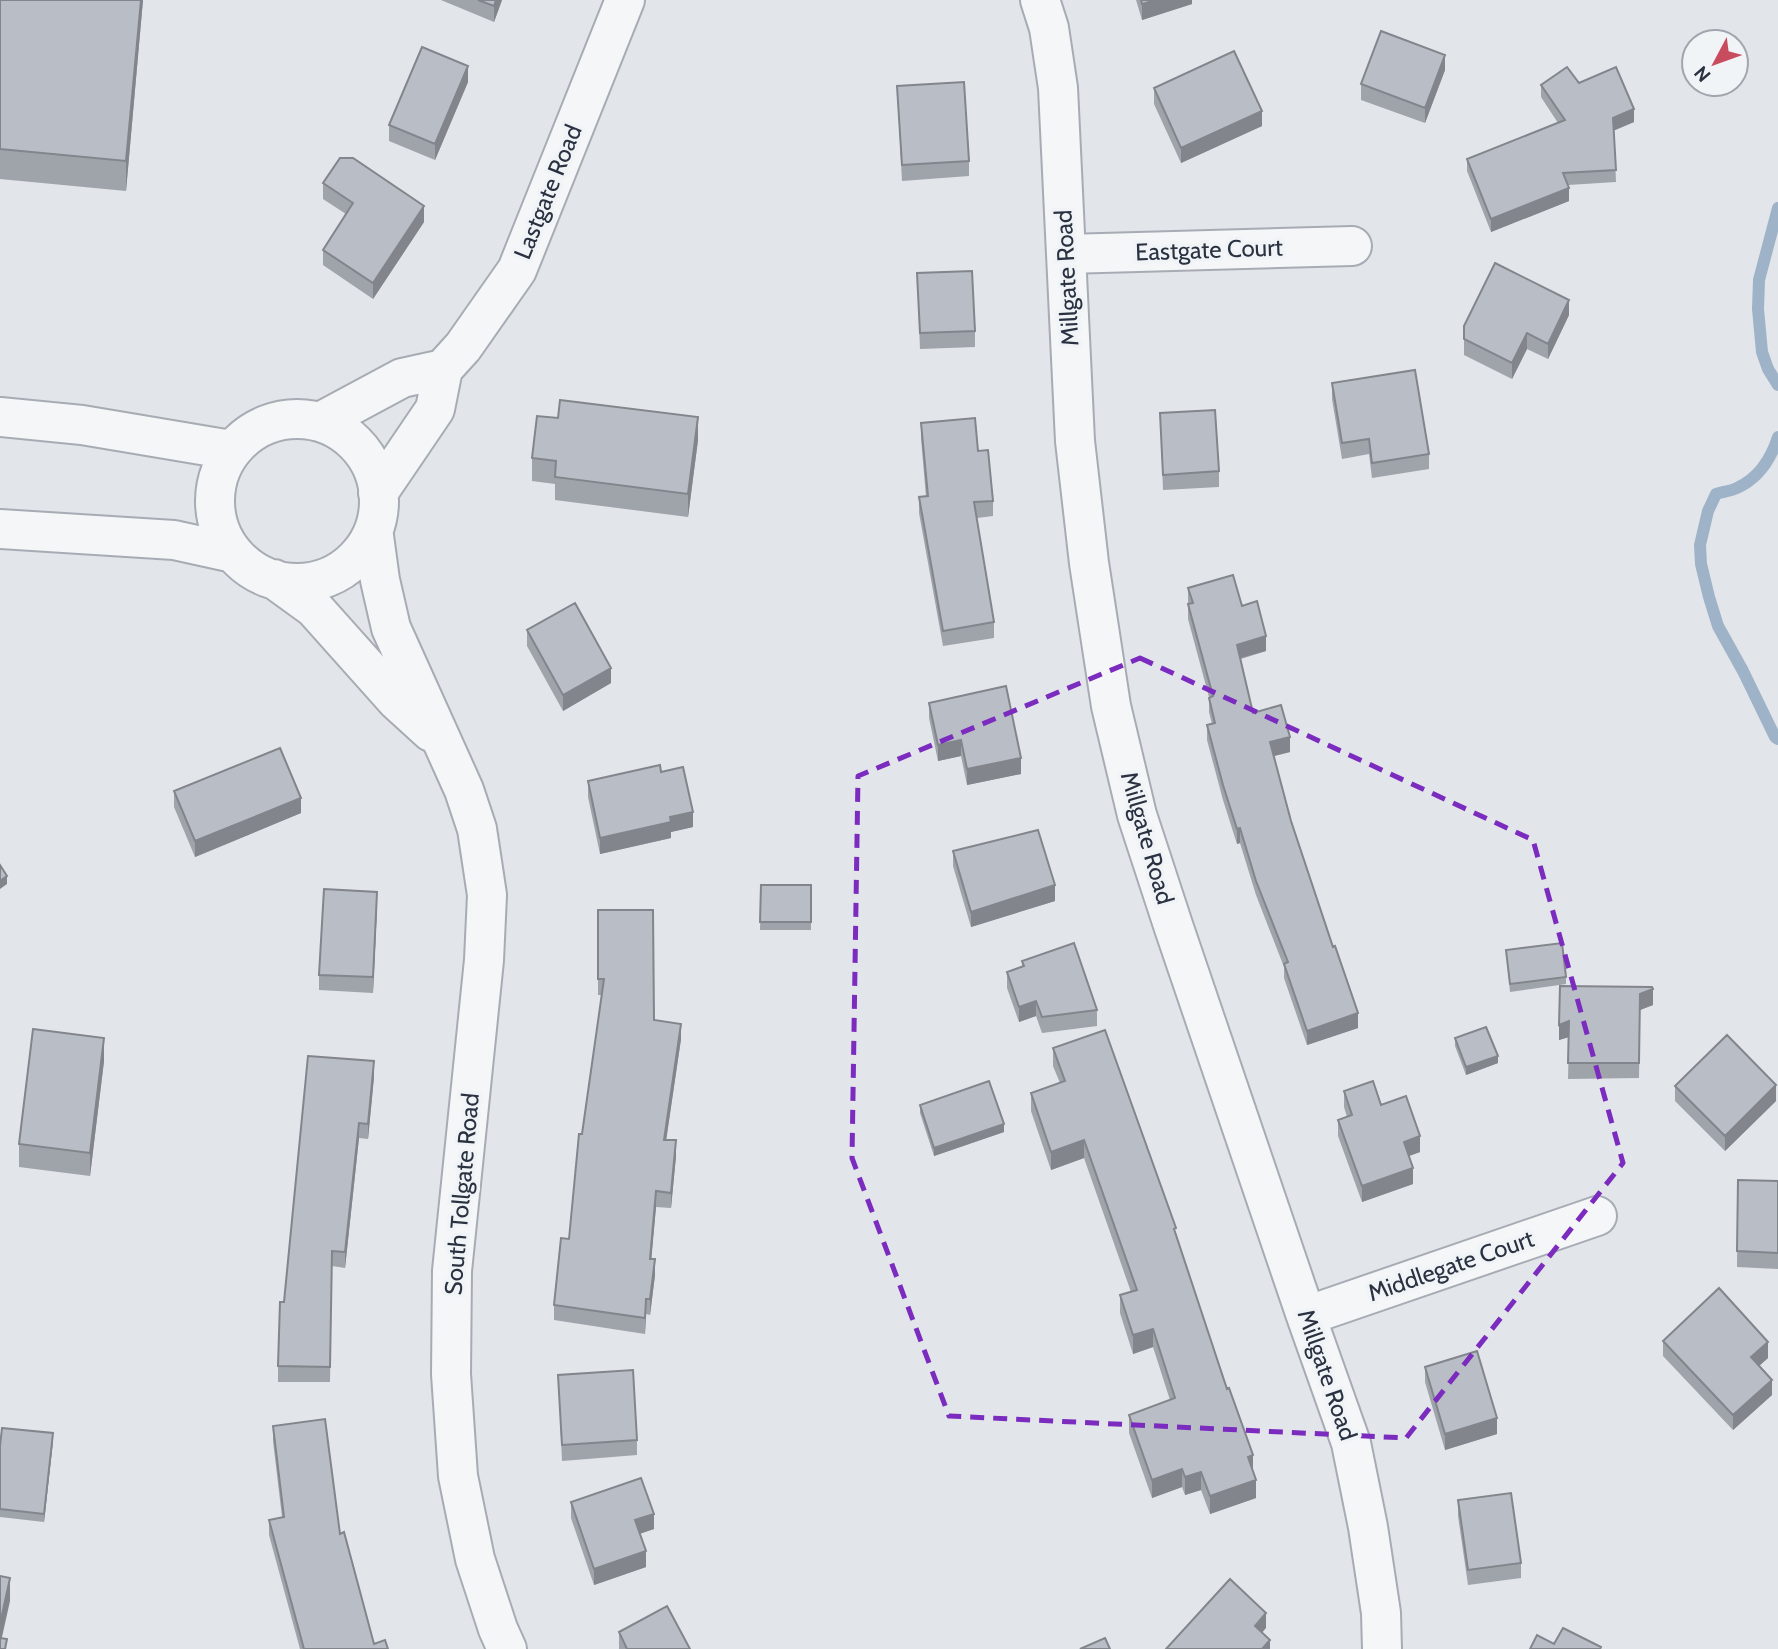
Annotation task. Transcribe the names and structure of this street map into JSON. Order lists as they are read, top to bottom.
{
  "streets": {
    "street": [
      "Lastgate Road",
      "Eastgate Court",
      "Millgate Road",
      "South Tollgate Road",
      "Middlegate Court"
    ]
  },
  "crossings": [
    ["Lastgate Road", "South Tollgate Road"],
    ["Eastgate Court", "Millgate Road"],
    ["Millgate Road", "Middlegate Court"]
  ],
  "north": "bottom left"
}
